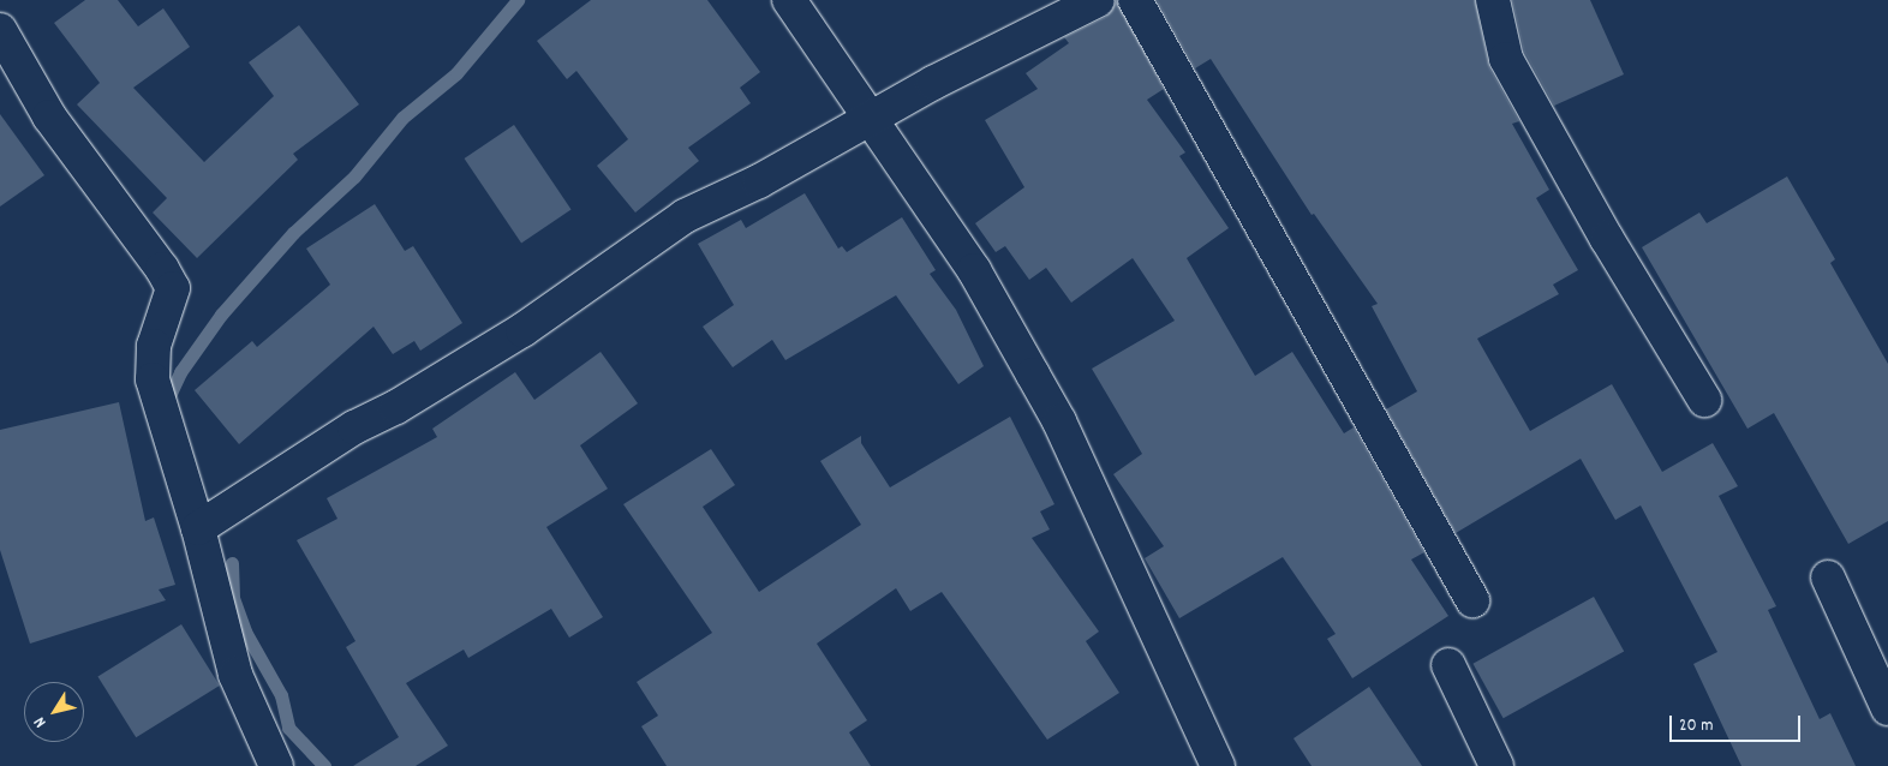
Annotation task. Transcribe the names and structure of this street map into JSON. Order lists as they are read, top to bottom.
{
  "scale_bar": "20 m",
  "north": "bottom left"
}
